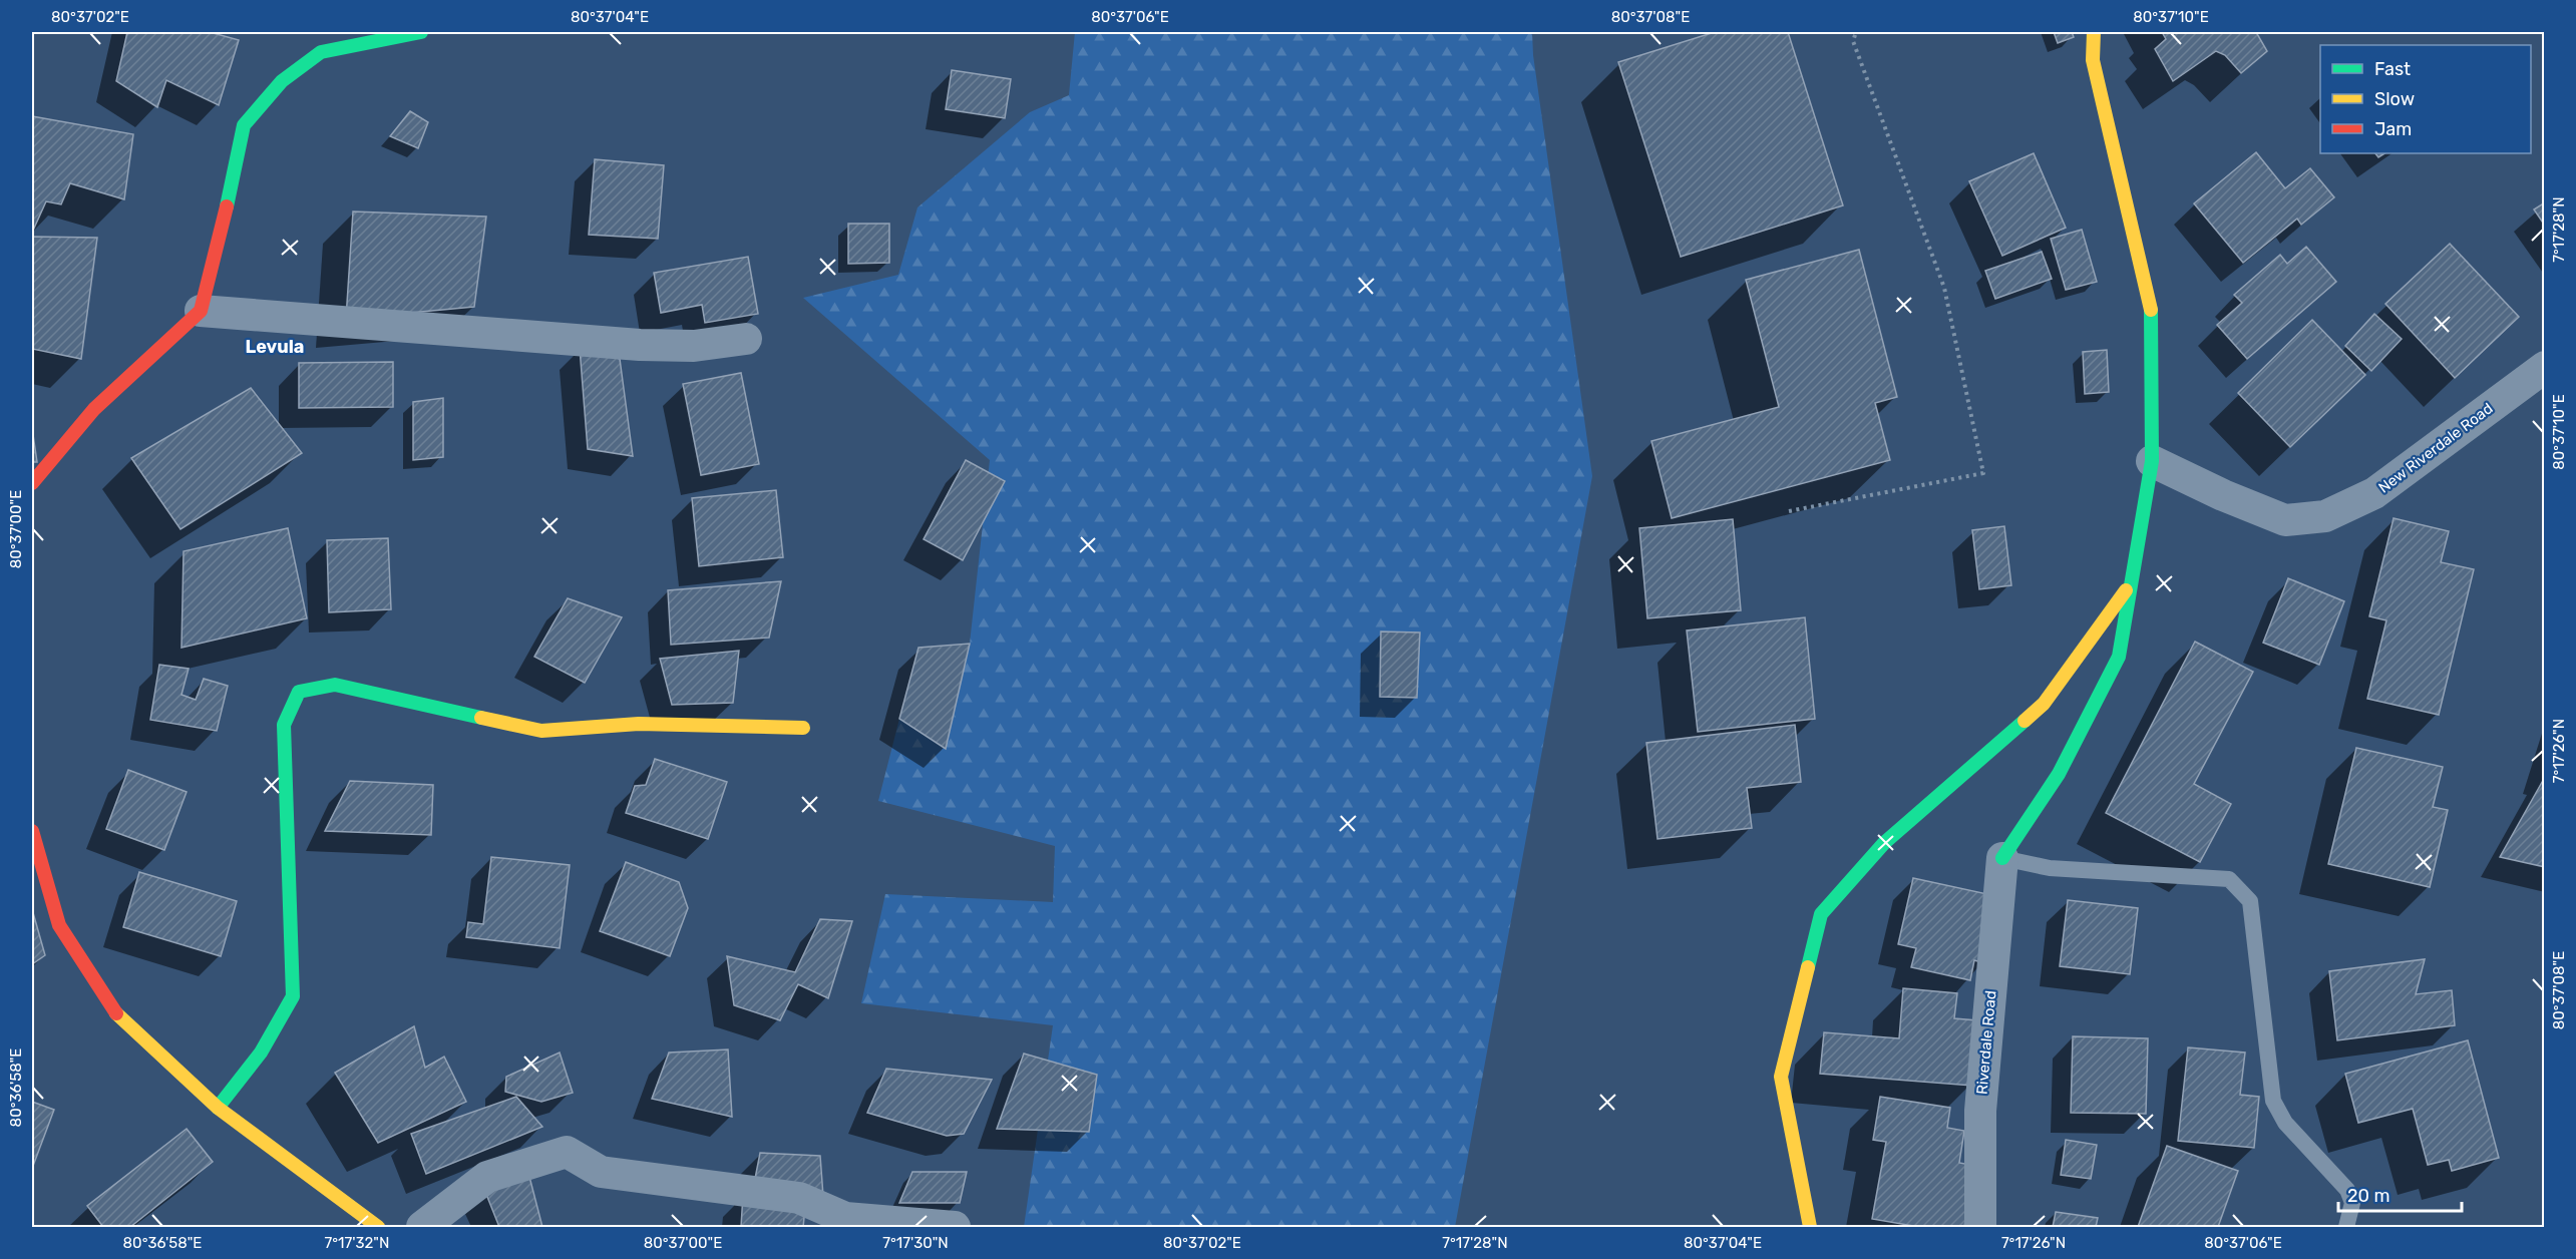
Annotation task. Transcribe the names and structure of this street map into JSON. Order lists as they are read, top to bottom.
{
  "streets": {
    "street": ["New Riverdale Road", "Riverdale Road"]
  },
  "districts": ["Levula"],
  "legend": ["Fast", "Slow", "Jam"],
  "scale_bar": "20 m",
  "coordinates": [
    "80°37'02\"E",
    "80°37'04\"E",
    "80°37'06\"E",
    "80°37'08\"E",
    "80°37'10\"E",
    "7°17'28\"N",
    "80°37'00\"E",
    "7°17'26\"N",
    "80°36'58\"E",
    "7°17'32\"N",
    "7°17'30\"N"
  ]
}
